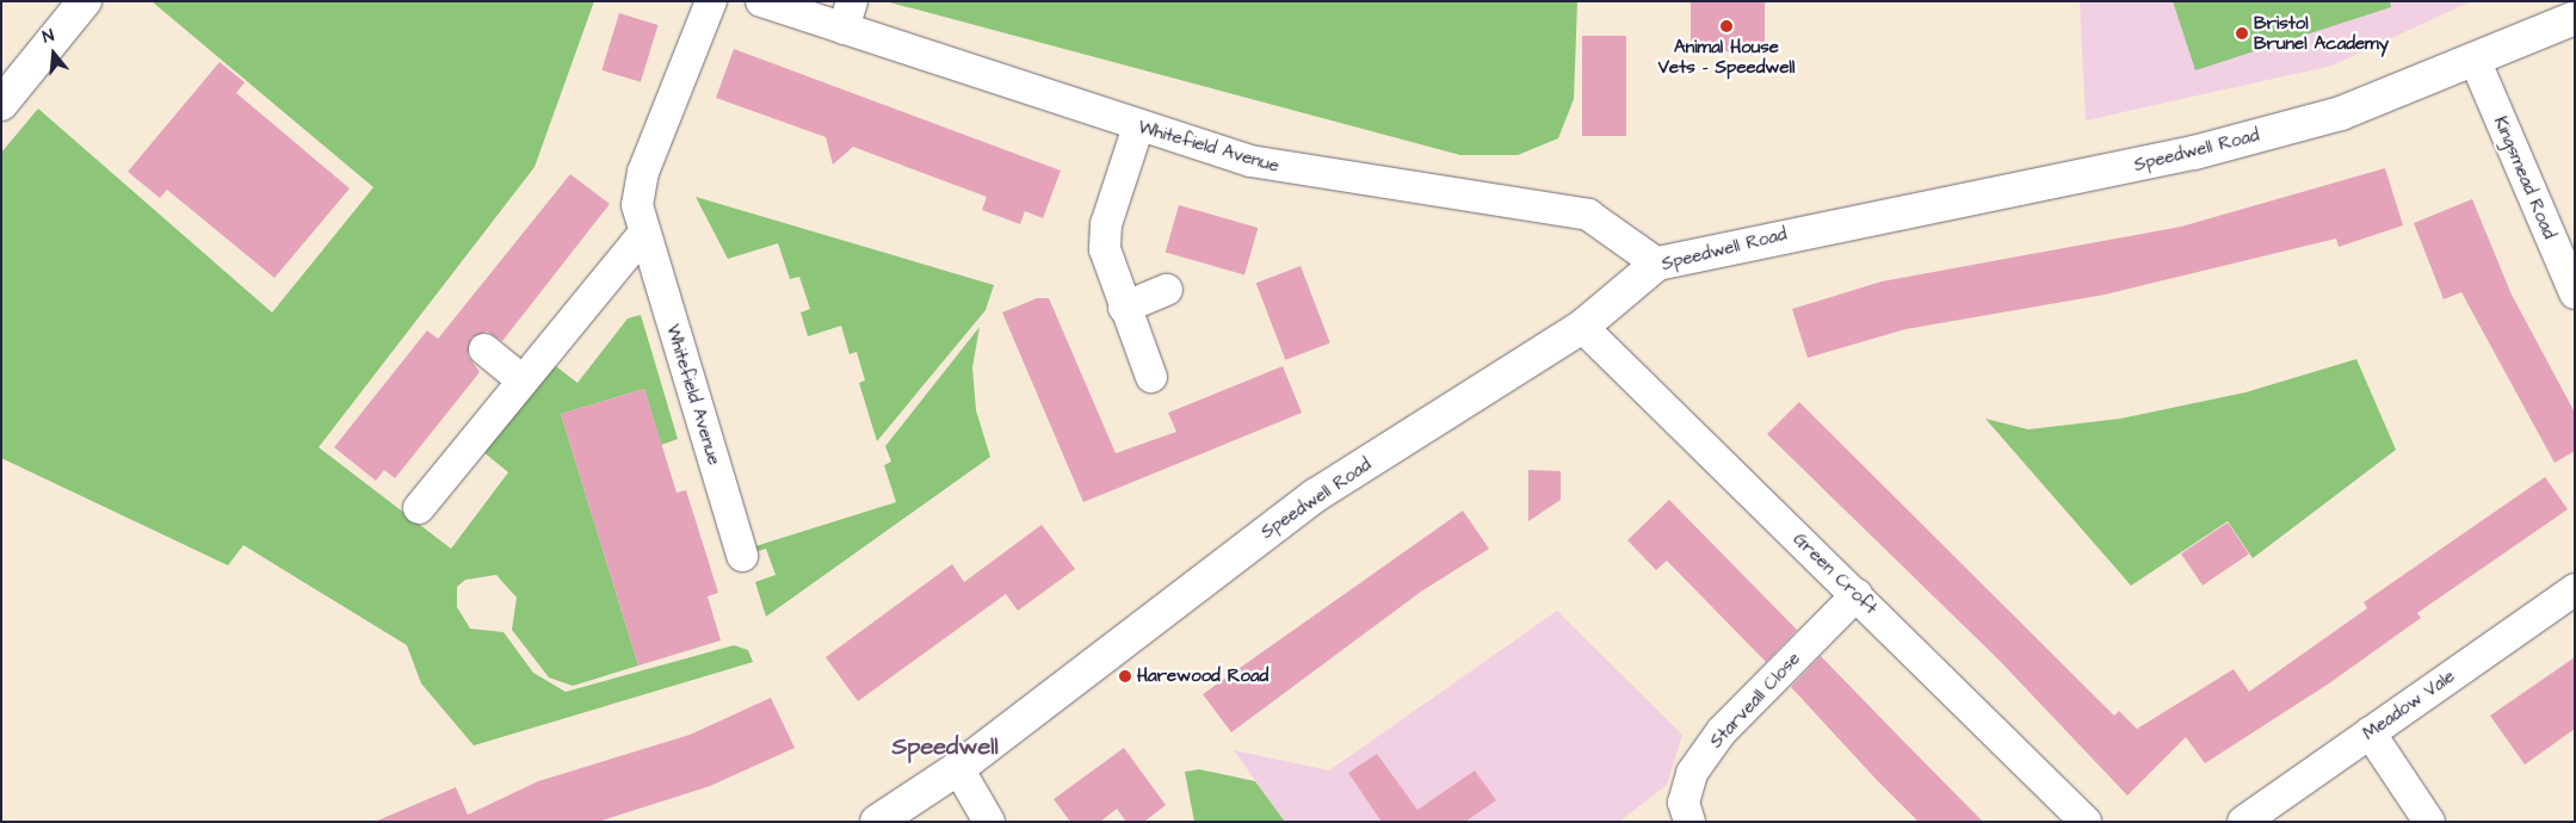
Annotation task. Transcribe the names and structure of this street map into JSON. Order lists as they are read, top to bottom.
{
  "streets": {
    "street": [
      "Whitefield Avenue",
      "Speedwell Road",
      "Kingsmead Road",
      "Green Croft",
      "Starveall Close",
      "Meadow Vale"
    ]
  },
  "crossings": [
    ["Whitefield Avenue", "Speedwell Road"],
    ["Speedwell Road", "Kingsmead Road"],
    ["Speedwell Road", "Green Croft"],
    ["Green Croft", "Starveall Close"]
  ],
  "districts": ["Speedwell"],
  "places": ["Animal House Vets - Speedwell", "Bristol Brunel Academy", "Harewood Road"],
  "north": "top"
}
